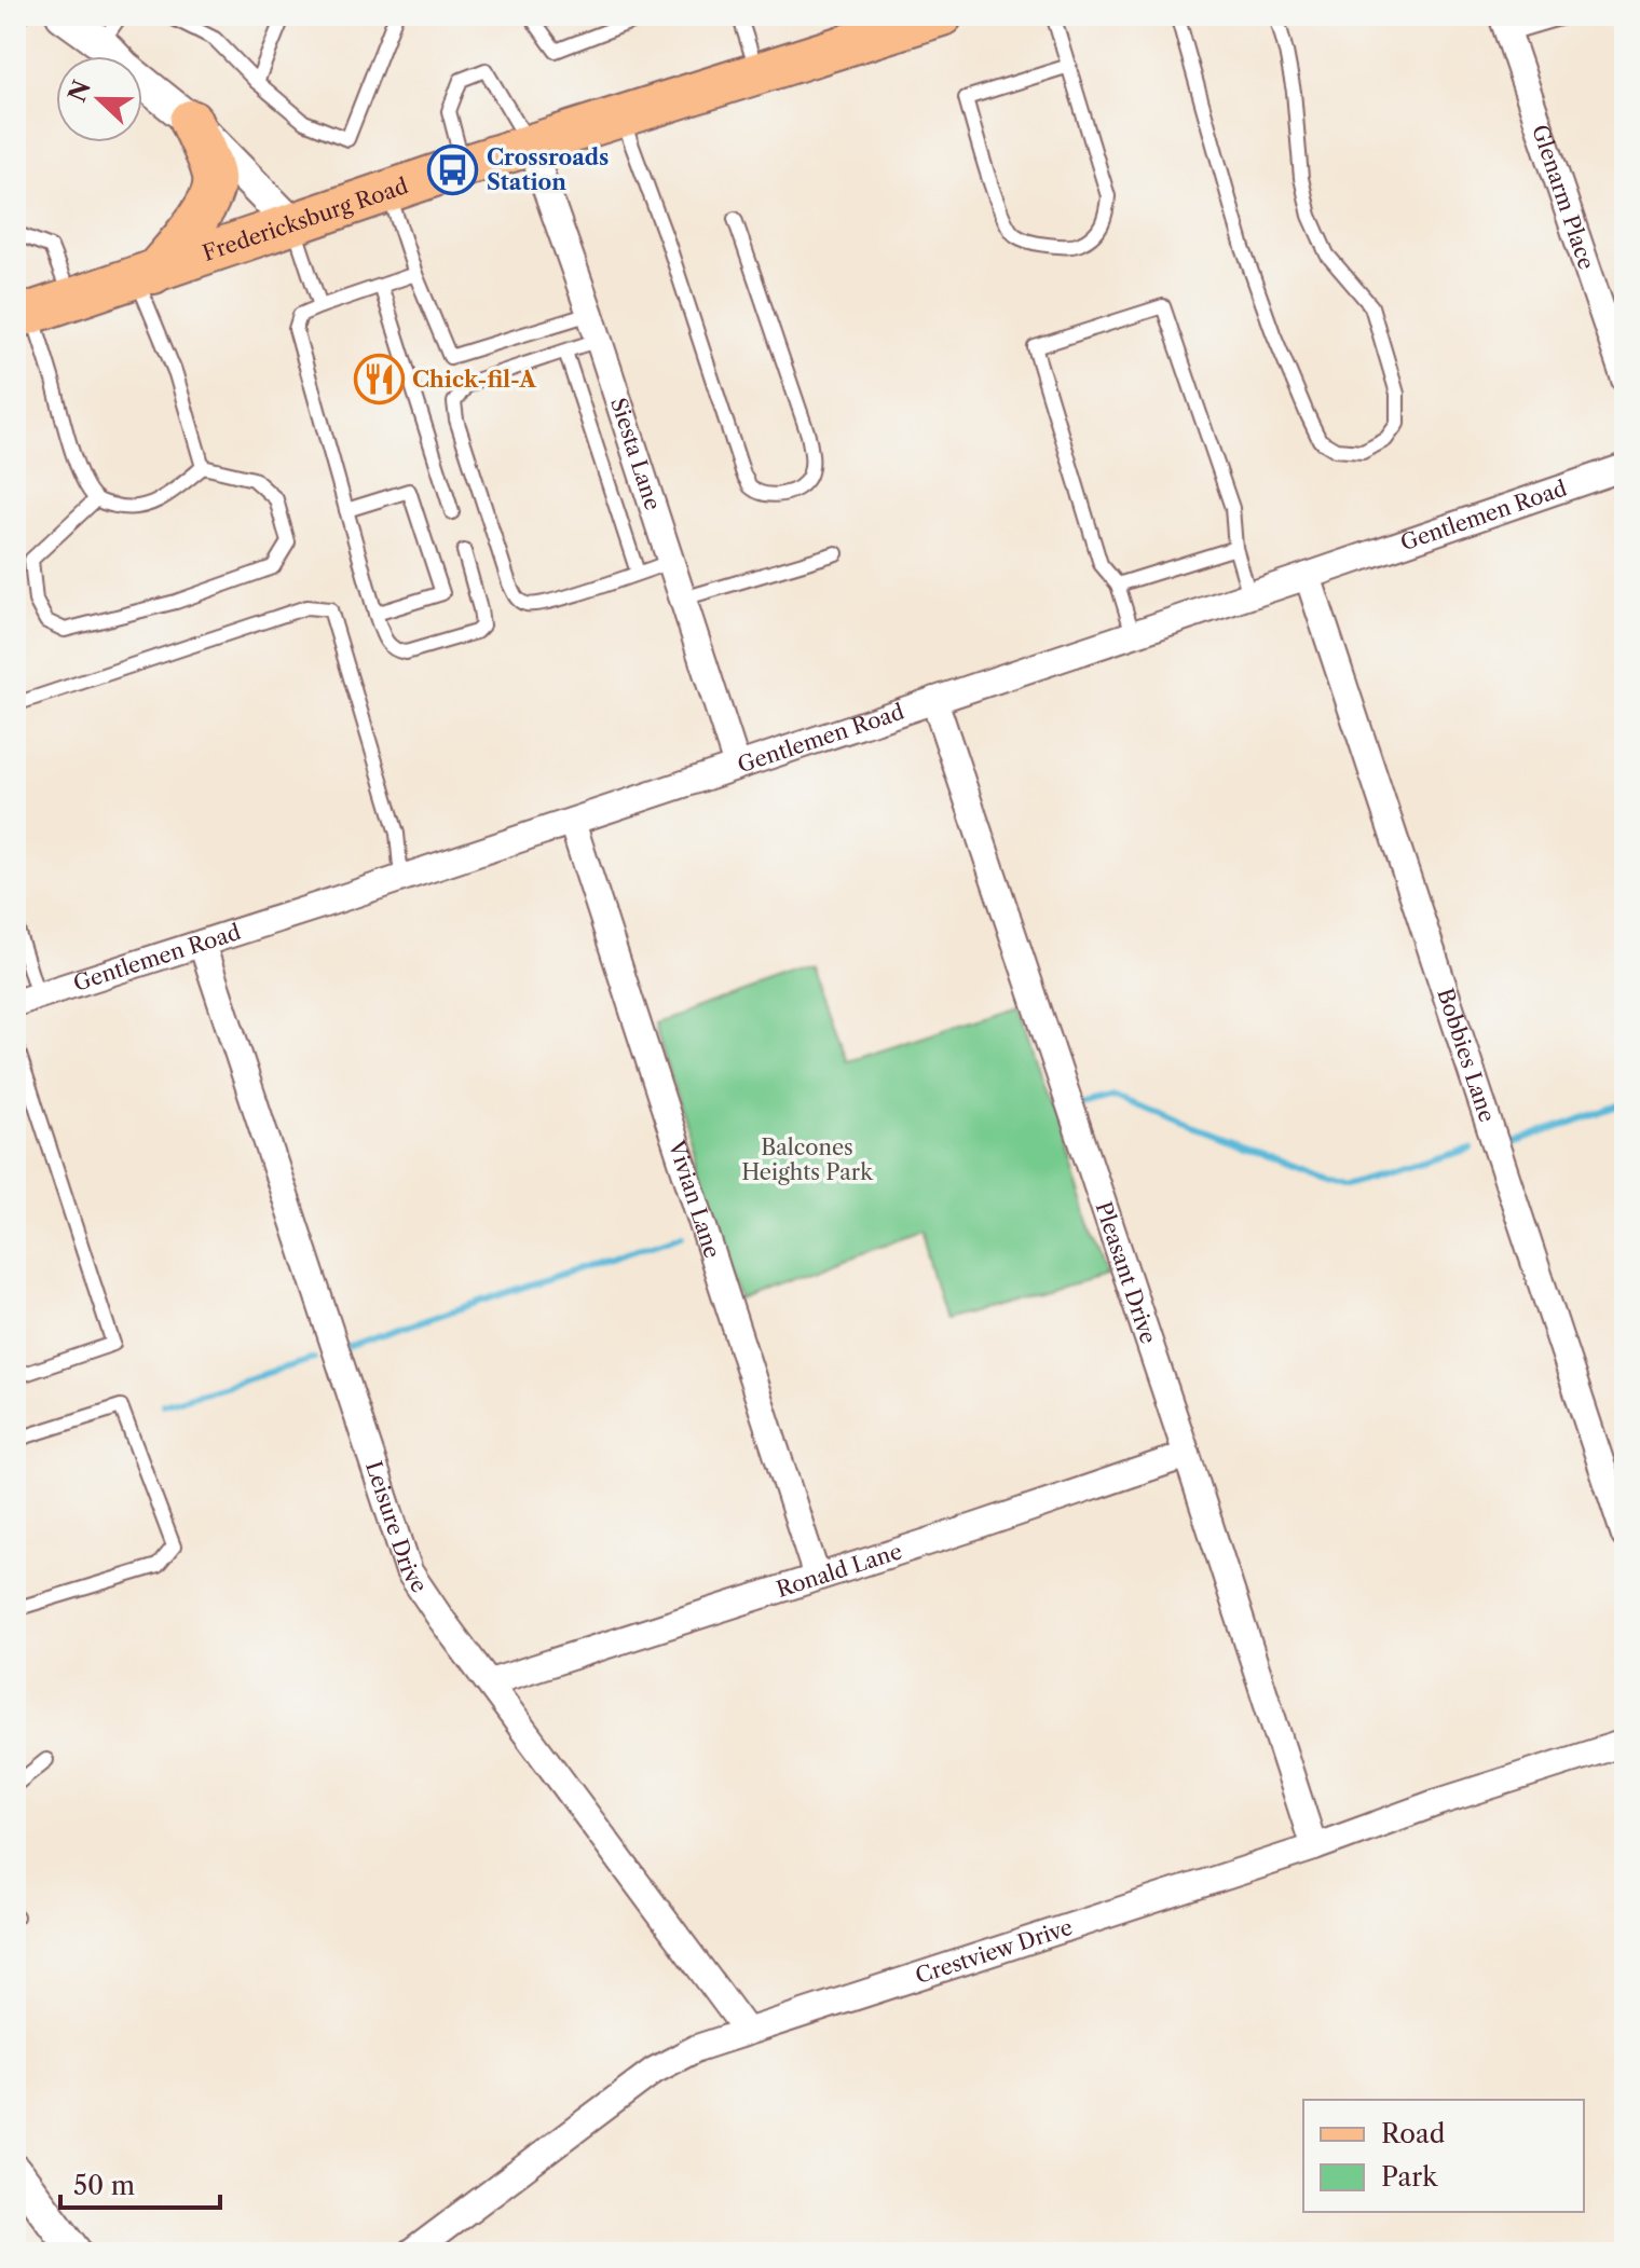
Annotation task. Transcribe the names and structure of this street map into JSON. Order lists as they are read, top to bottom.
{
  "streets": {
    "main road": ["Fredericksburg Road"],
    "street": [
      "Glenarm Place",
      "Siesta Lane",
      "Gentlemen Road",
      "Bobbies Lane",
      "Vivian Lane",
      "Pleasant Drive",
      "Leisure Drive",
      "Ronald Lane",
      "Crestview Drive"
    ]
  },
  "crossings": [
    ["Fredericksburg Road", "Siesta Lane"],
    ["Siesta Lane", "Gentlemen Road"],
    ["Gentlemen Road", "Bobbies Lane"],
    ["Gentlemen Road", "Vivian Lane"],
    ["Gentlemen Road", "Pleasant Drive"],
    ["Gentlemen Road", "Leisure Drive"],
    ["Vivian Lane", "Ronald Lane"],
    ["Pleasant Drive", "Ronald Lane"],
    ["Pleasant Drive", "Crestview Drive"],
    ["Leisure Drive", "Ronald Lane"],
    ["Leisure Drive", "Crestview Drive"]
  ],
  "parks": ["Balcones Heights Park"],
  "places": {
    "bus stop": ["Crossroads Station"],
    "restaurant": ["Chick-fil-A"]
  },
  "legend": ["Road", "Park"],
  "scale_bar": "50 m",
  "north": "left"
}
